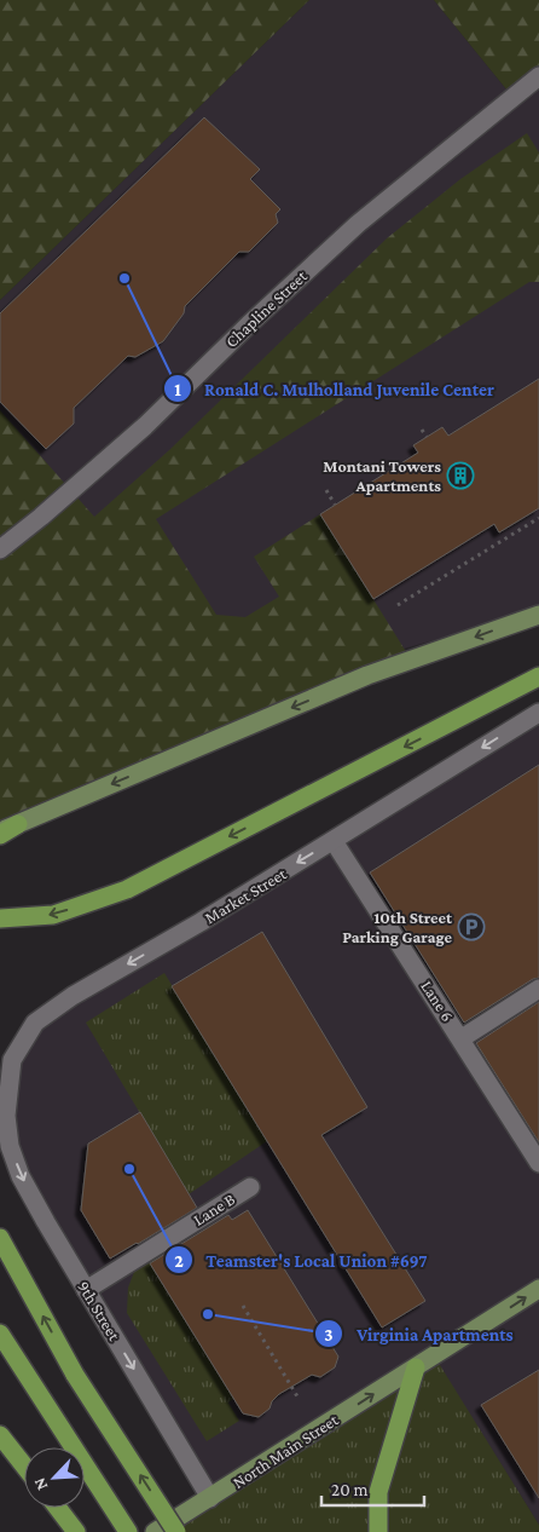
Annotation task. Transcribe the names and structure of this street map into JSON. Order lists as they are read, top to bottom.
{
  "streets": {
    "main road": ["North Main Street"],
    "street": [
      "Chapline Street",
      "Market Street",
      "Lane 6",
      "Lane B",
      "9th Street"
    ]
  },
  "crossings": [
    ["Market Street", "Lane 6"],
    ["Market Street", "9th Street"],
    ["Lane B", "9th Street"],
    ["9th Street", "North Main Street"]
  ],
  "one_way": ["Market Street", "9th Street", "North Main Street"],
  "places": {
    "other": ["Ronald C. Mulholland Juvenile Center", "Teamster's Local Union #697", "Virginia Apartments"],
    "building": ["Montani Towers Apartments"],
    "parking": ["10th Street Parking Garage"]
  },
  "scale_bar": "20 m",
  "north": "bottom left"
}
